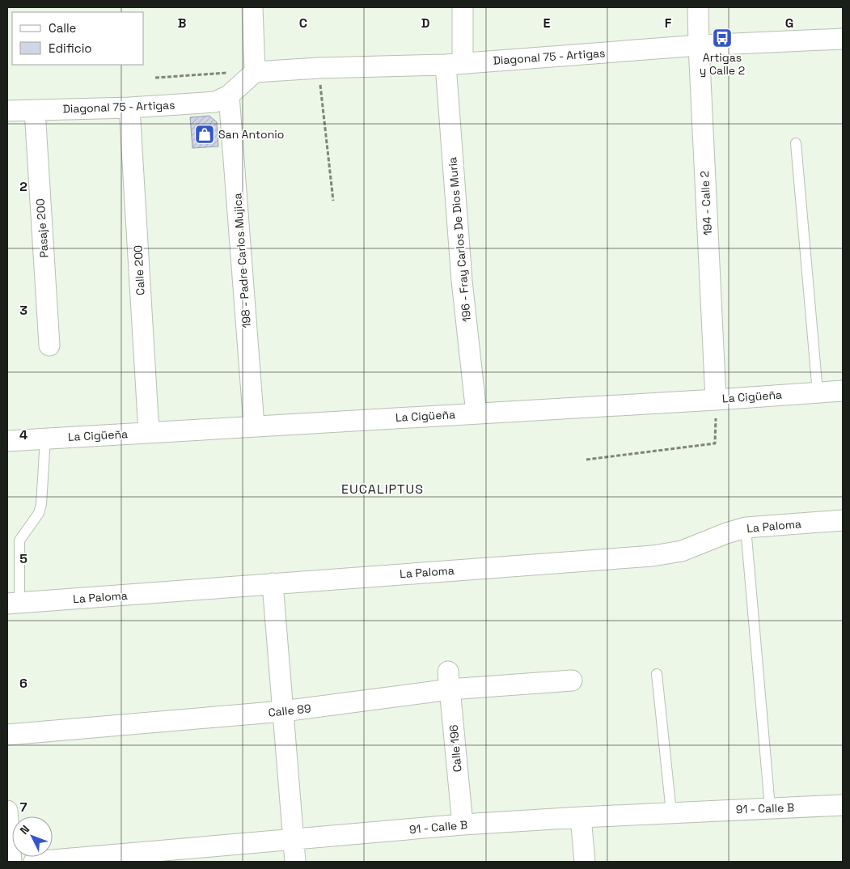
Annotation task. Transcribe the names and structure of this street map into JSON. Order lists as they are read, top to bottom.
{
  "streets": {
    "street": [
      "Diagonal 75 - Artigas",
      "194 - Calle 2",
      "Pasaje 200",
      "196 - Fray Carlos De Dios Muria",
      "198 - Padre Carlos Mujica",
      "Calle 200",
      "La Cigüeña",
      "La Paloma",
      "Calle 89",
      "Calle 196",
      "91 - Calle B"
    ]
  },
  "crossings": [
    ["Diagonal 75 - Artigas", "194 - Calle 2"],
    ["Diagonal 75 - Artigas", "Pasaje 200"],
    ["Diagonal 75 - Artigas", "196 - Fray Carlos De Dios Muria"],
    ["Diagonal 75 - Artigas", "198 - Padre Carlos Mujica"],
    ["Diagonal 75 - Artigas", "Calle 200"],
    ["194 - Calle 2", "La Cigüeña"],
    ["196 - Fray Carlos De Dios Muria", "La Cigüeña"],
    ["198 - Padre Carlos Mujica", "La Cigüeña"],
    ["Calle 200", "La Cigüeña"],
    ["Calle 89", "Calle 196"],
    ["Calle 196", "91 - Calle B"]
  ],
  "districts": ["EUCALIPTUS"],
  "places": {
    "bus stop": ["Artigas y Calle 2"],
    "shop": ["San Antonio"]
  },
  "legend": ["Calle", "Edificio"],
  "north": "top left",
  "grid": {
    "columns": [
      "B",
      "C",
      "D",
      "E",
      "F",
      "G"
    ],
    "rows": [
      "2",
      "3",
      "4",
      "5",
      "6",
      "7"
    ]
  }
}
